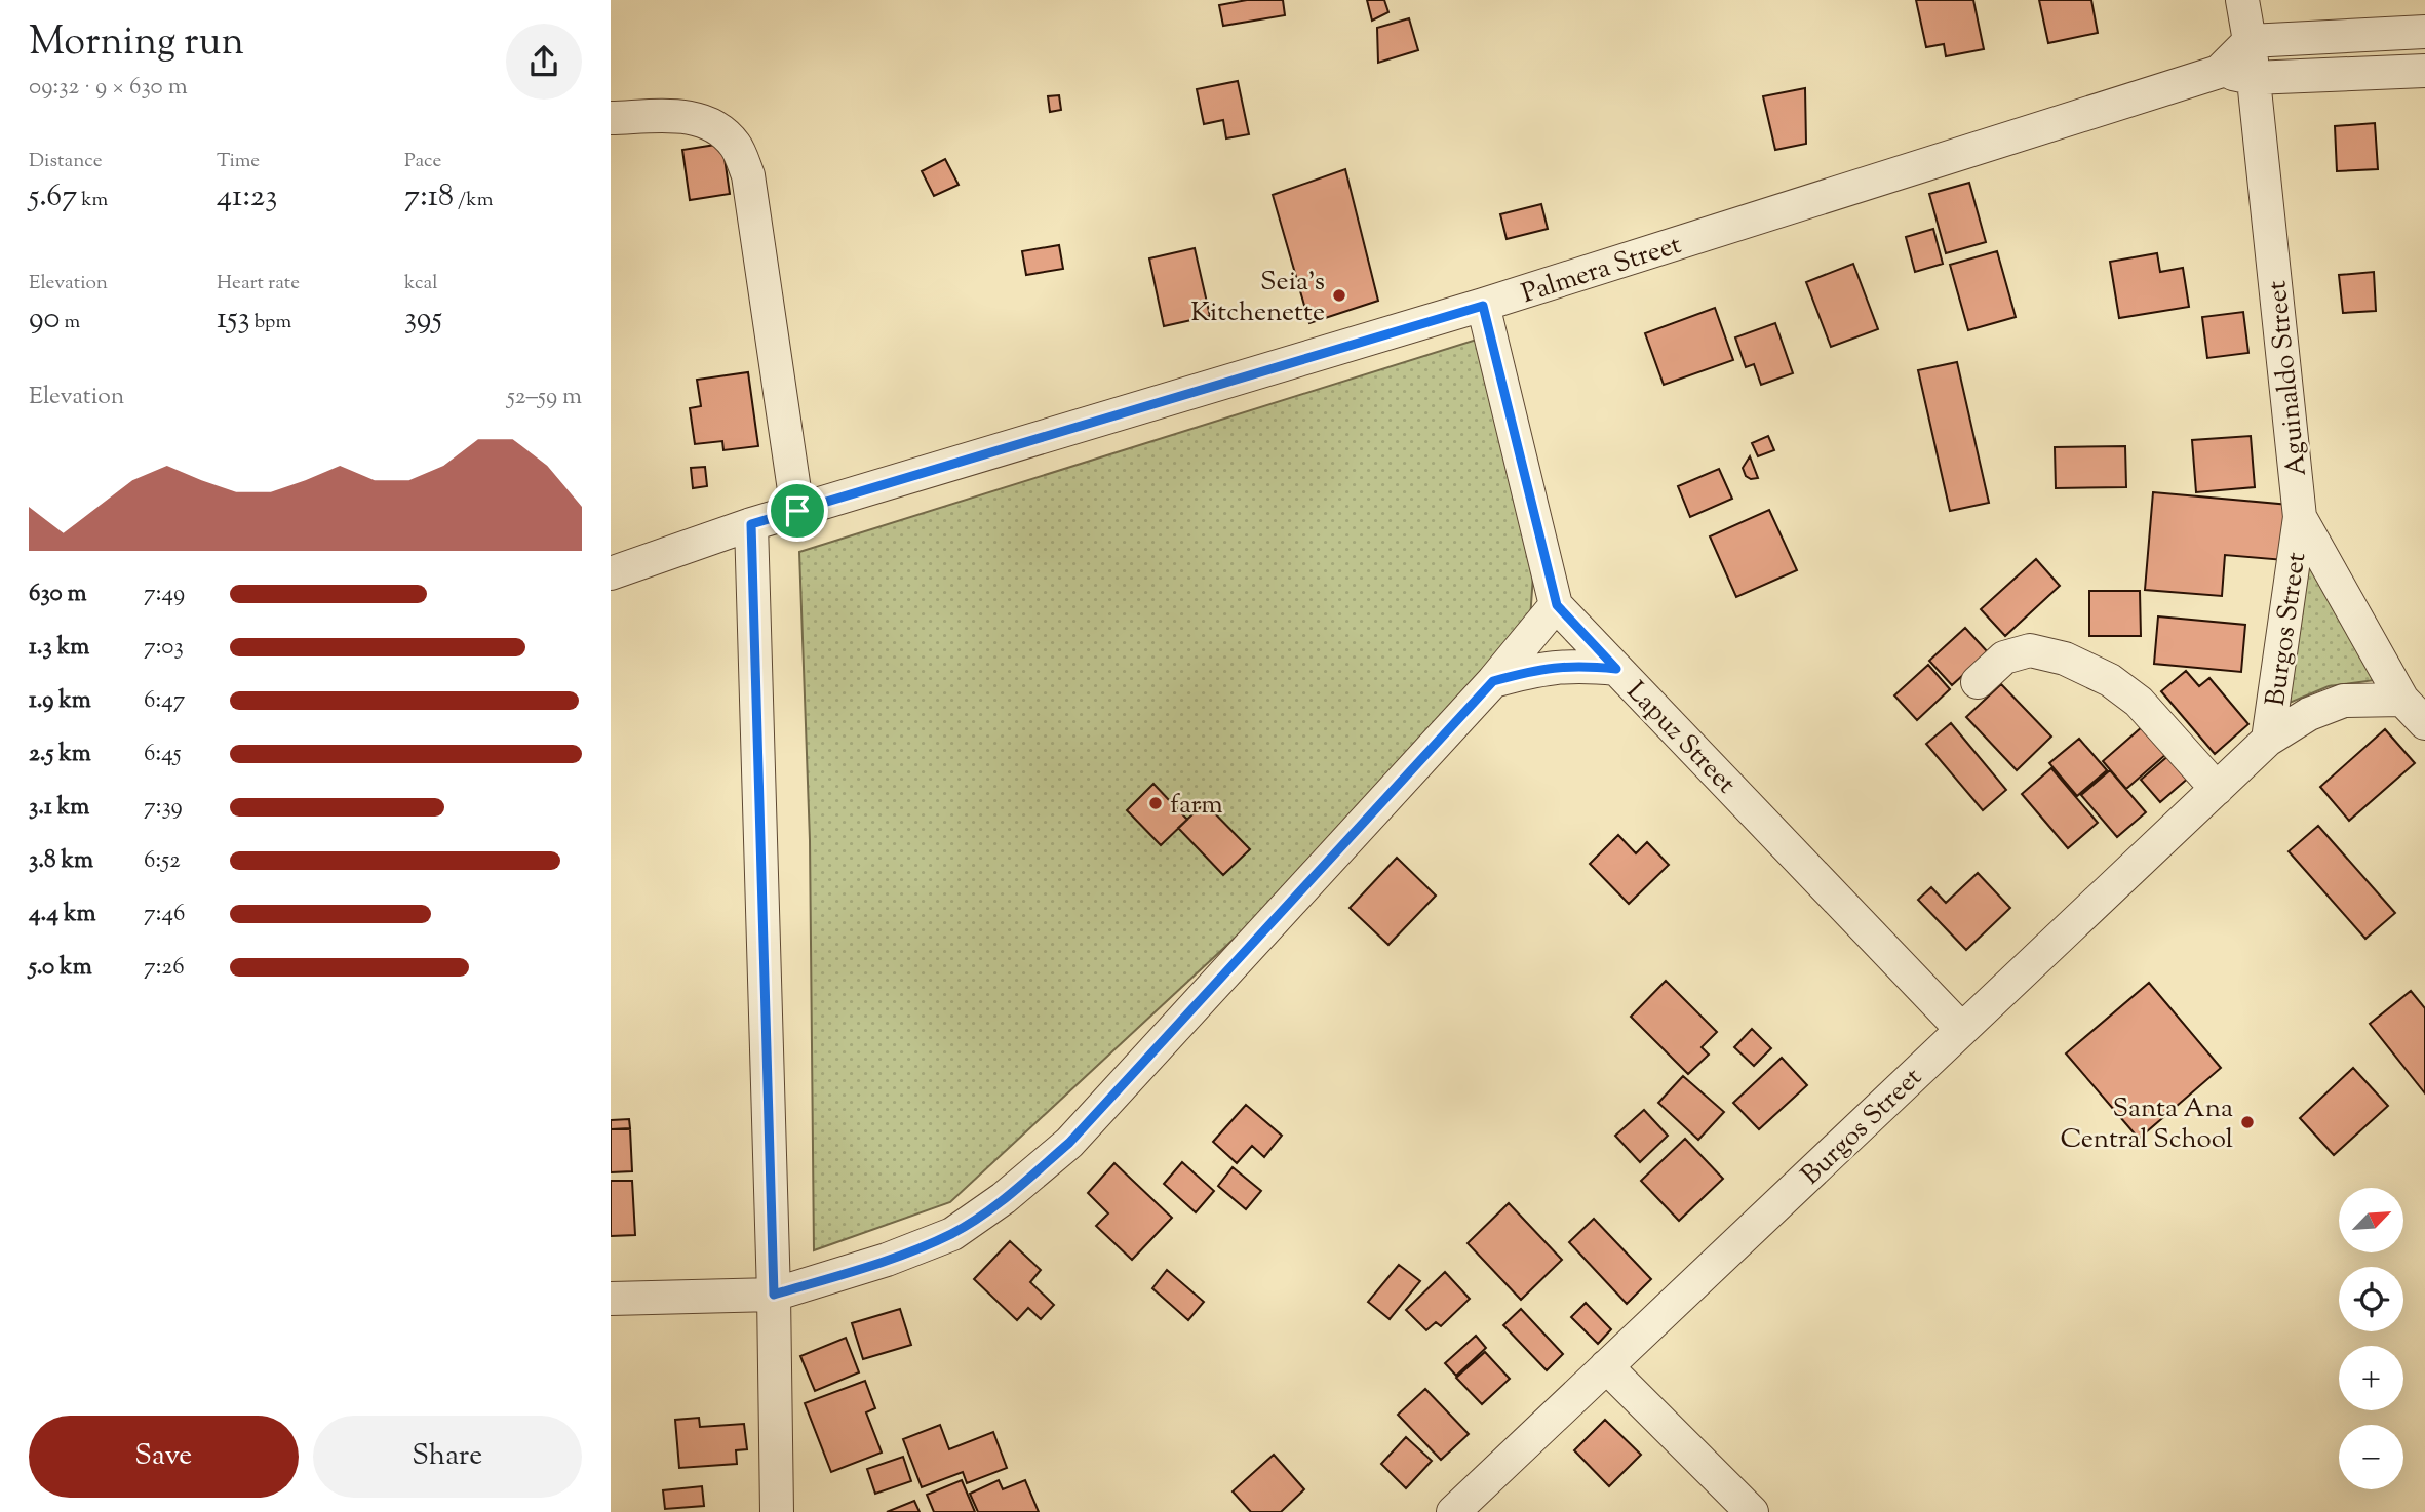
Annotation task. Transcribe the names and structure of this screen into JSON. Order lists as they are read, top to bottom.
{
  "streets": {
    "street": [
      "Palmera Street",
      "Aguinaldo Street",
      "Burgos Street",
      "Lapuz Street"
    ]
  },
  "crossings": [
    ["Palmera Street", "Aguinaldo Street"],
    ["Palmera Street", "Lapuz Street"],
    ["Aguinaldo Street", "Burgos Street"],
    ["Burgos Street", "Lapuz Street"]
  ],
  "places": ["Seia's Kitchenette", "farm", "Santa Ana Central School"],
  "north": "top right",
  "page": {
    "heading": ["Morning run", "09:32 · 9 × 630 m"],
    "stats": [
      ["Distance", "5.67 km"],
      ["Time", "41:23"],
      ["Pace", "7:18 /km"],
      ["Elevation", "90 m"],
      ["Heart rate", "153 bpm"],
      ["kcal", "395"]
    ],
    "chart": ["Elevation", "52–59 m"],
    "list": [
      {
        "name": "630 m",
        "note": "7:49"
      },
      {
        "name": "1.3 km",
        "note": "7:03"
      },
      {
        "name": "1.9 km",
        "note": "6:47"
      },
      {
        "name": "2.5 km",
        "note": "6:45"
      },
      {
        "name": "3.1 km",
        "note": "7:39"
      },
      {
        "name": "3.8 km",
        "note": "6:52"
      },
      {
        "name": "4.4 km",
        "note": "7:46"
      },
      {
        "name": "5.0 km",
        "note": "7:26"
      }
    ],
    "map_buttons": ["+", "−"],
    "buttons": ["Save", "Share"]
  }
}
